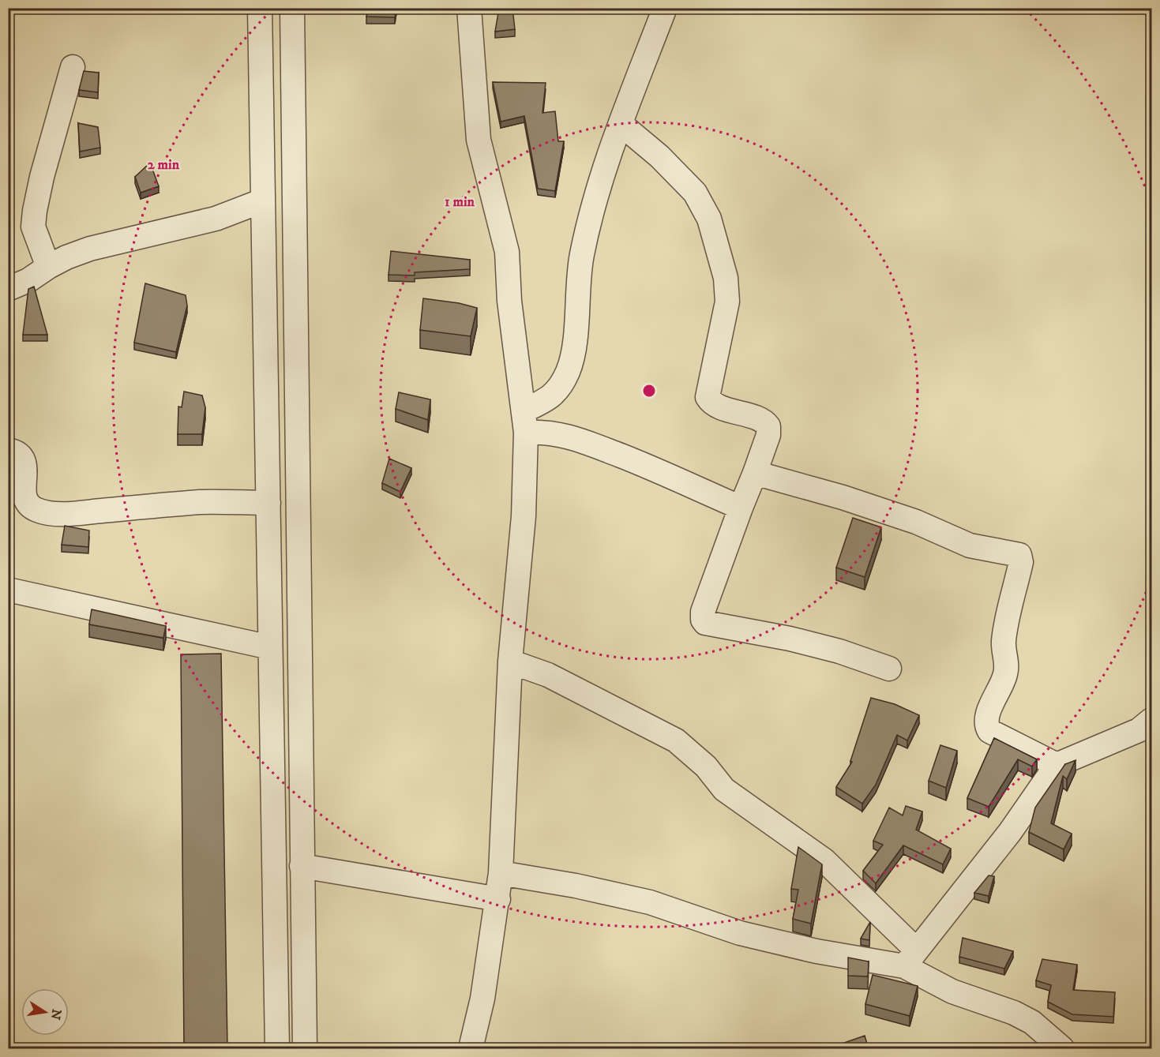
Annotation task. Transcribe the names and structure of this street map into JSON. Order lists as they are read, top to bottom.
{
  "north": "right",
  "rings": ["2 min", "1 min"]
}
